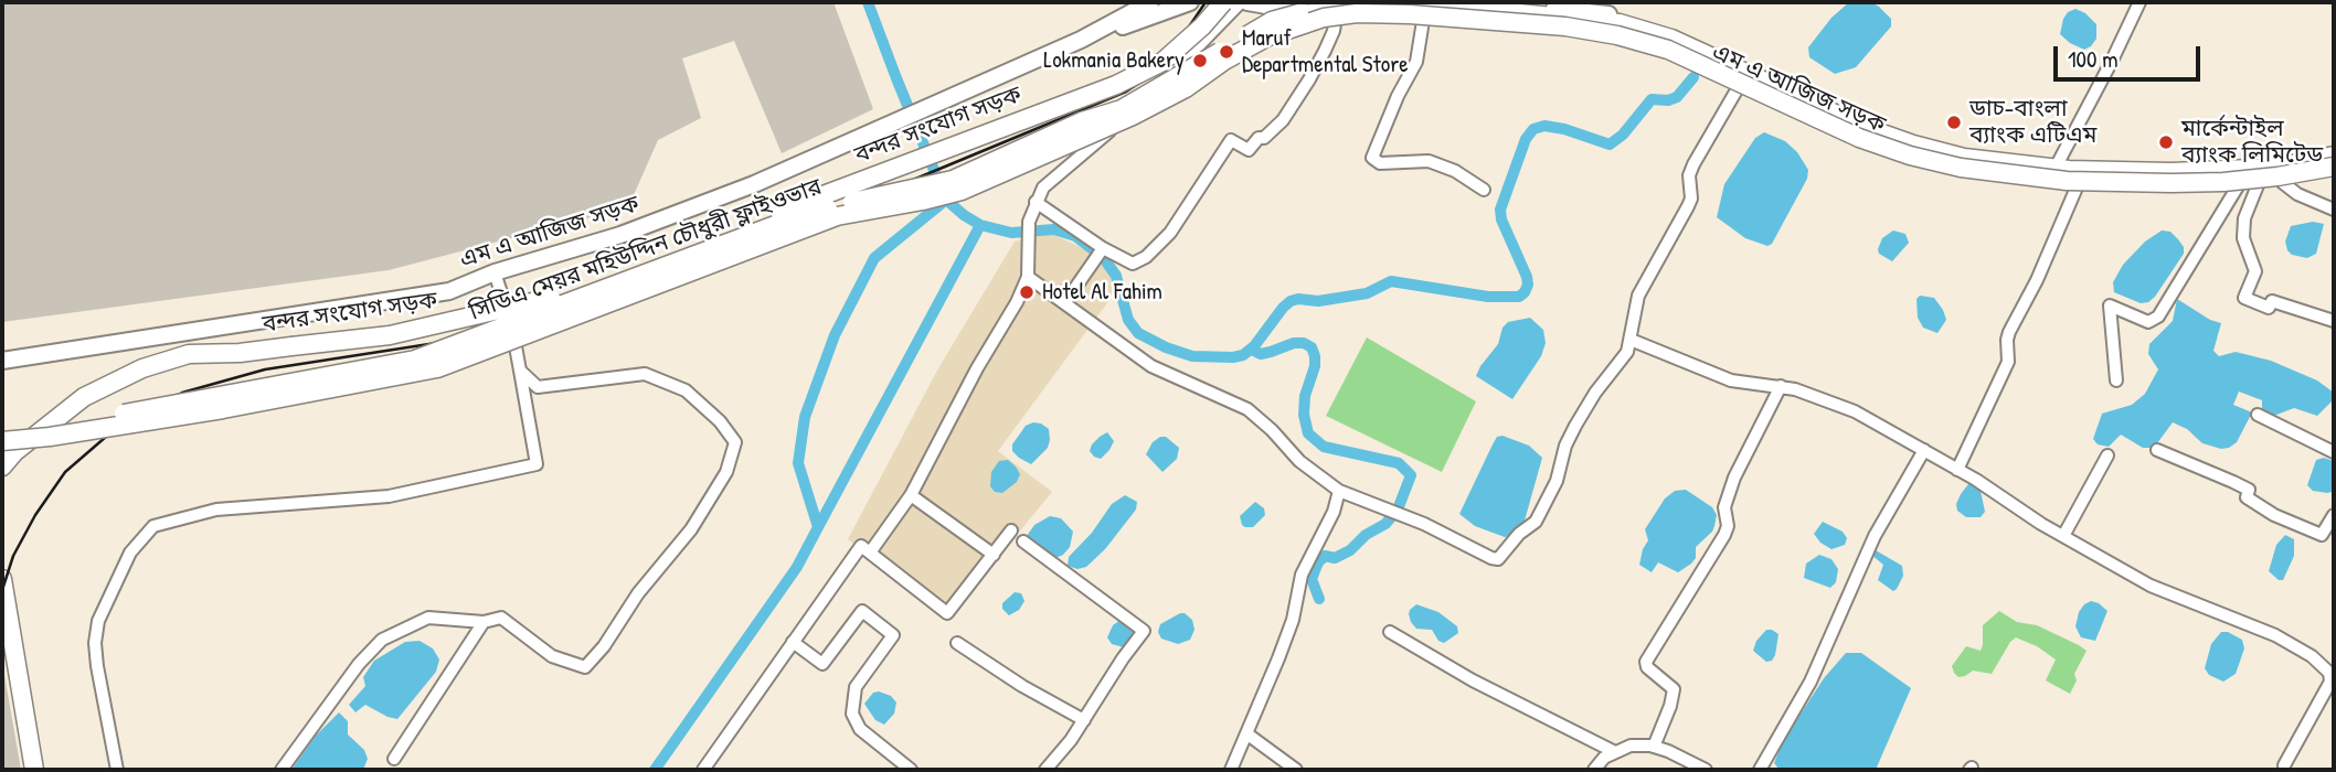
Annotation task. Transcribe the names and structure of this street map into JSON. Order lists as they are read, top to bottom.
{
  "streets": {
    "highway": ["বন্দর সংযোগ সড়ক", "সিডিএ মেয়র মহিউদ্দিন চৌধুরী ফ্লাইওভার"],
    "main road": ["এম এ আজিজ সড়ক"]
  },
  "places": [
    "Maruf Departmental Store",
    "Lokmania Bakery",
    "ডাচ-বাংলা ব্যাংক এটিএম",
    "মার্কেন্টাইল ব্যাংক লিমিটেড",
    "Hotel Al Fahim"
  ],
  "scale_bar": "100 m"
}
